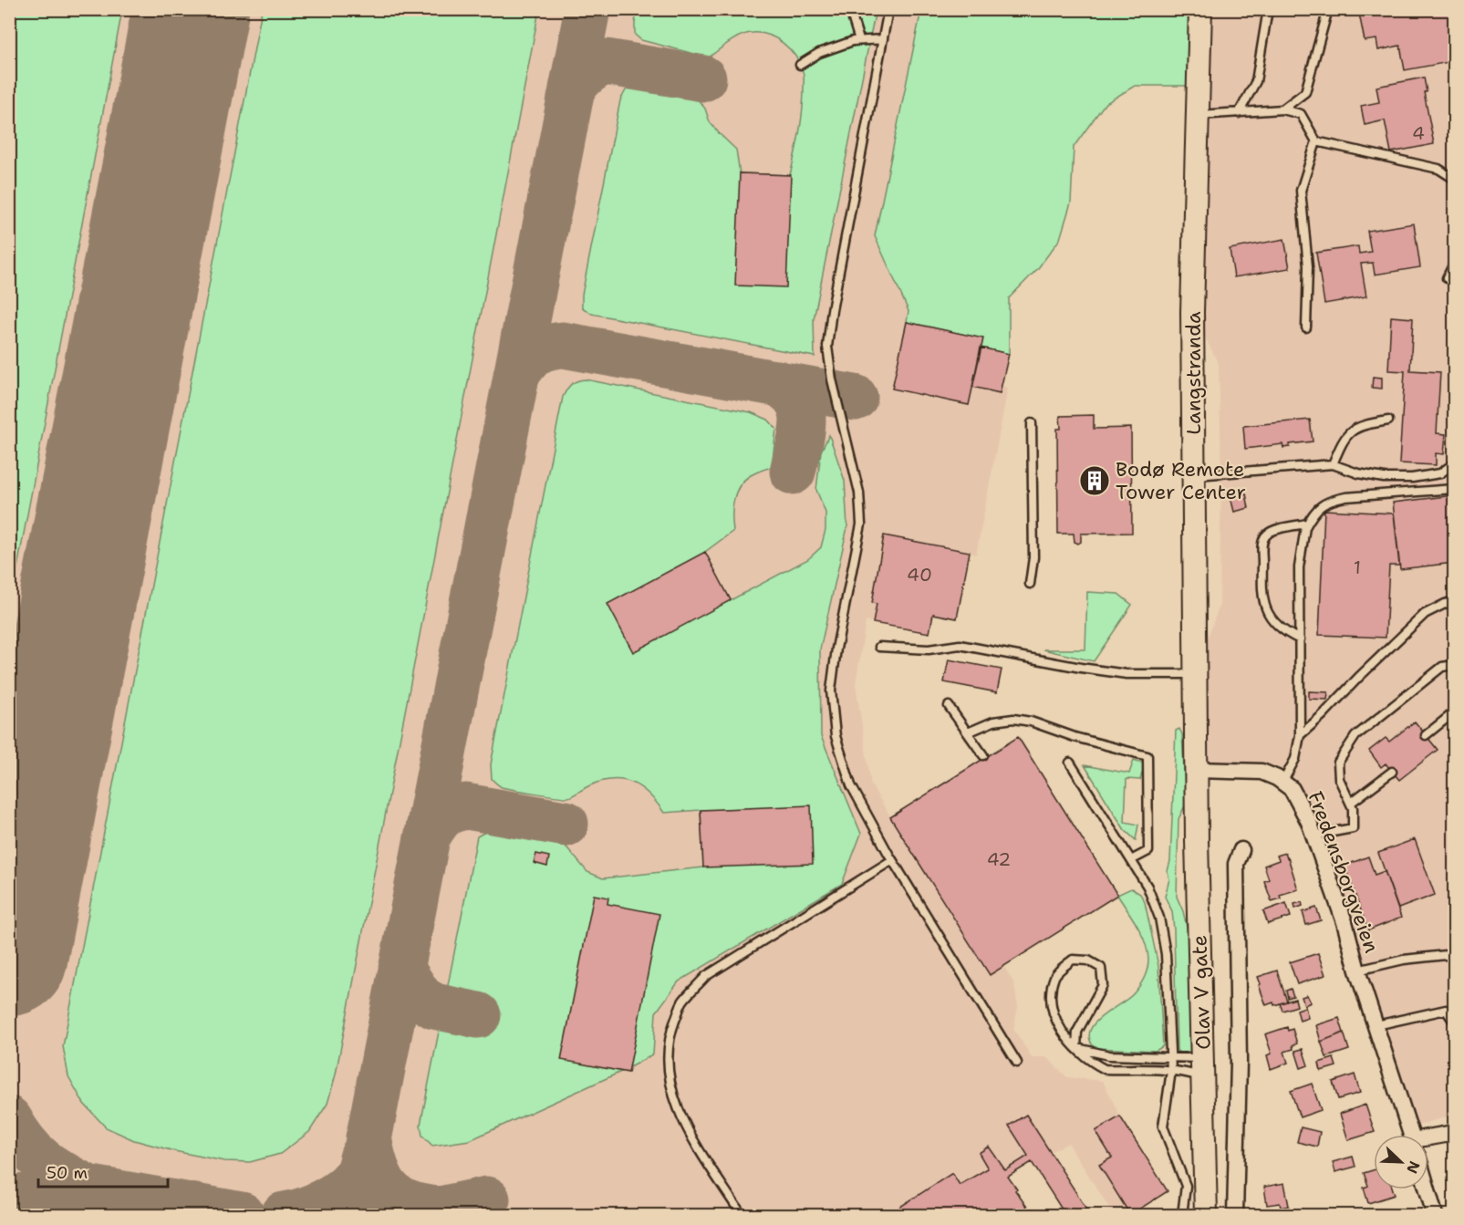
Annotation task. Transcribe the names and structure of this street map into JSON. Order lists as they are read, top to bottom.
{
  "streets": {
    "street": ["Langstranda", "Fredensborgveien", "Olav V gate"]
  },
  "crossings": [
    ["Langstranda", "Fredensborgveien"],
    ["Langstranda", "Olav V gate"],
    ["Fredensborgveien", "Olav V gate"]
  ],
  "places": {
    "building": ["Bodø Remote Tower Center"]
  },
  "house_numbers": [
    "4",
    "1",
    "40",
    "42"
  ],
  "scale_bar": "50 m",
  "north": "bottom right"
}
